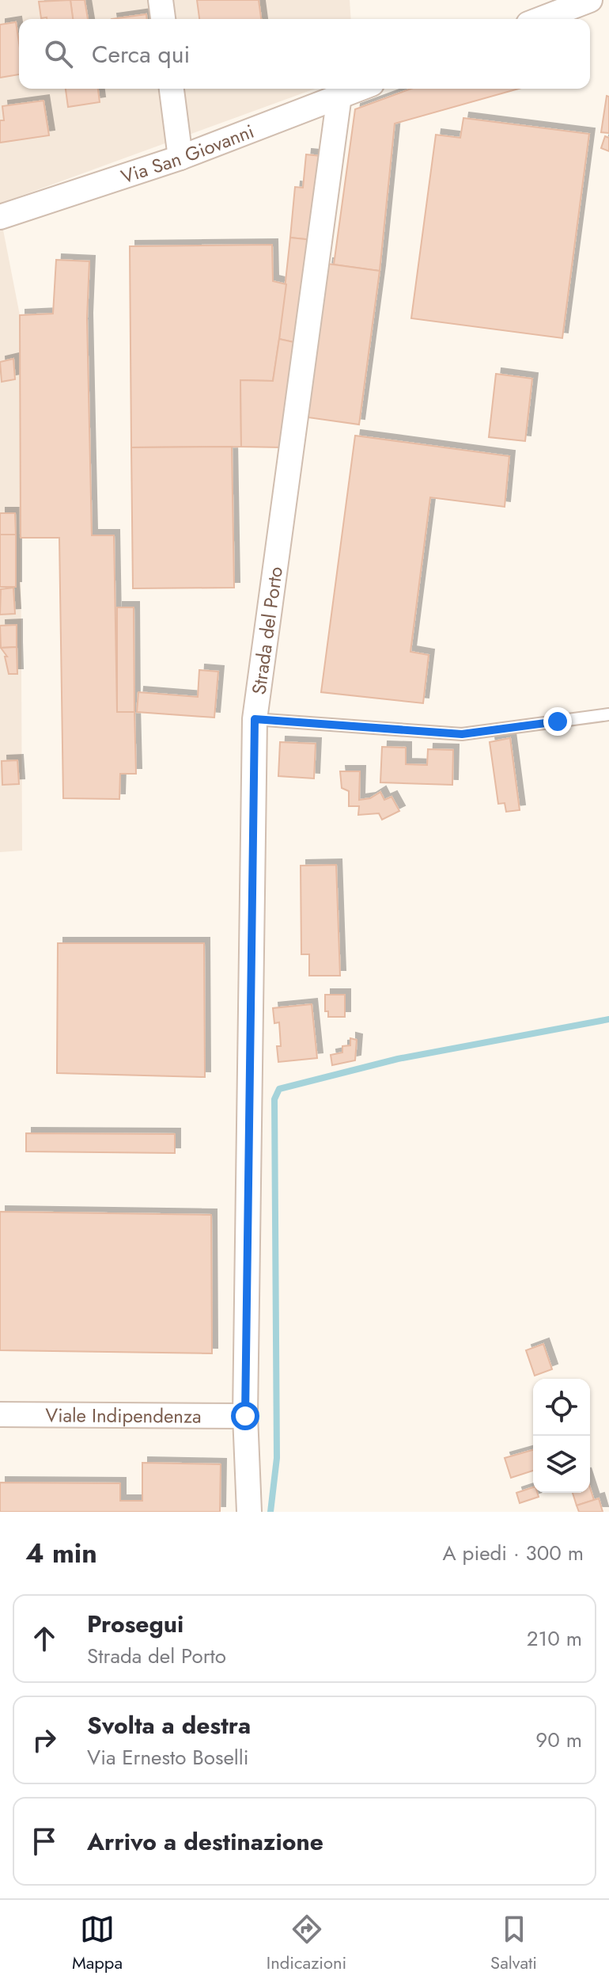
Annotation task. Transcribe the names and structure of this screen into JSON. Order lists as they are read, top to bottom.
{
  "streets": {
    "street": ["Via San Giovanni", "Strada del Porto", "Viale Indipendenza"]
  },
  "crossings": [
    ["Via San Giovanni", "Strada del Porto"],
    ["Strada del Porto", "Viale Indipendenza"]
  ],
  "page": {
    "search": "Cerca qui",
    "heading": ["4 min", "A piedi · 300 m"],
    "list": [
      ["Prosegui", "Strada del Porto", "210 m"],
      ["Svolta a destra", "Via Ernesto Boselli", "90 m"],
      "Arrivo a destinazione"
    ],
    "nav": ["Mappa", "Indicazioni", "Salvati"]
  }
}
